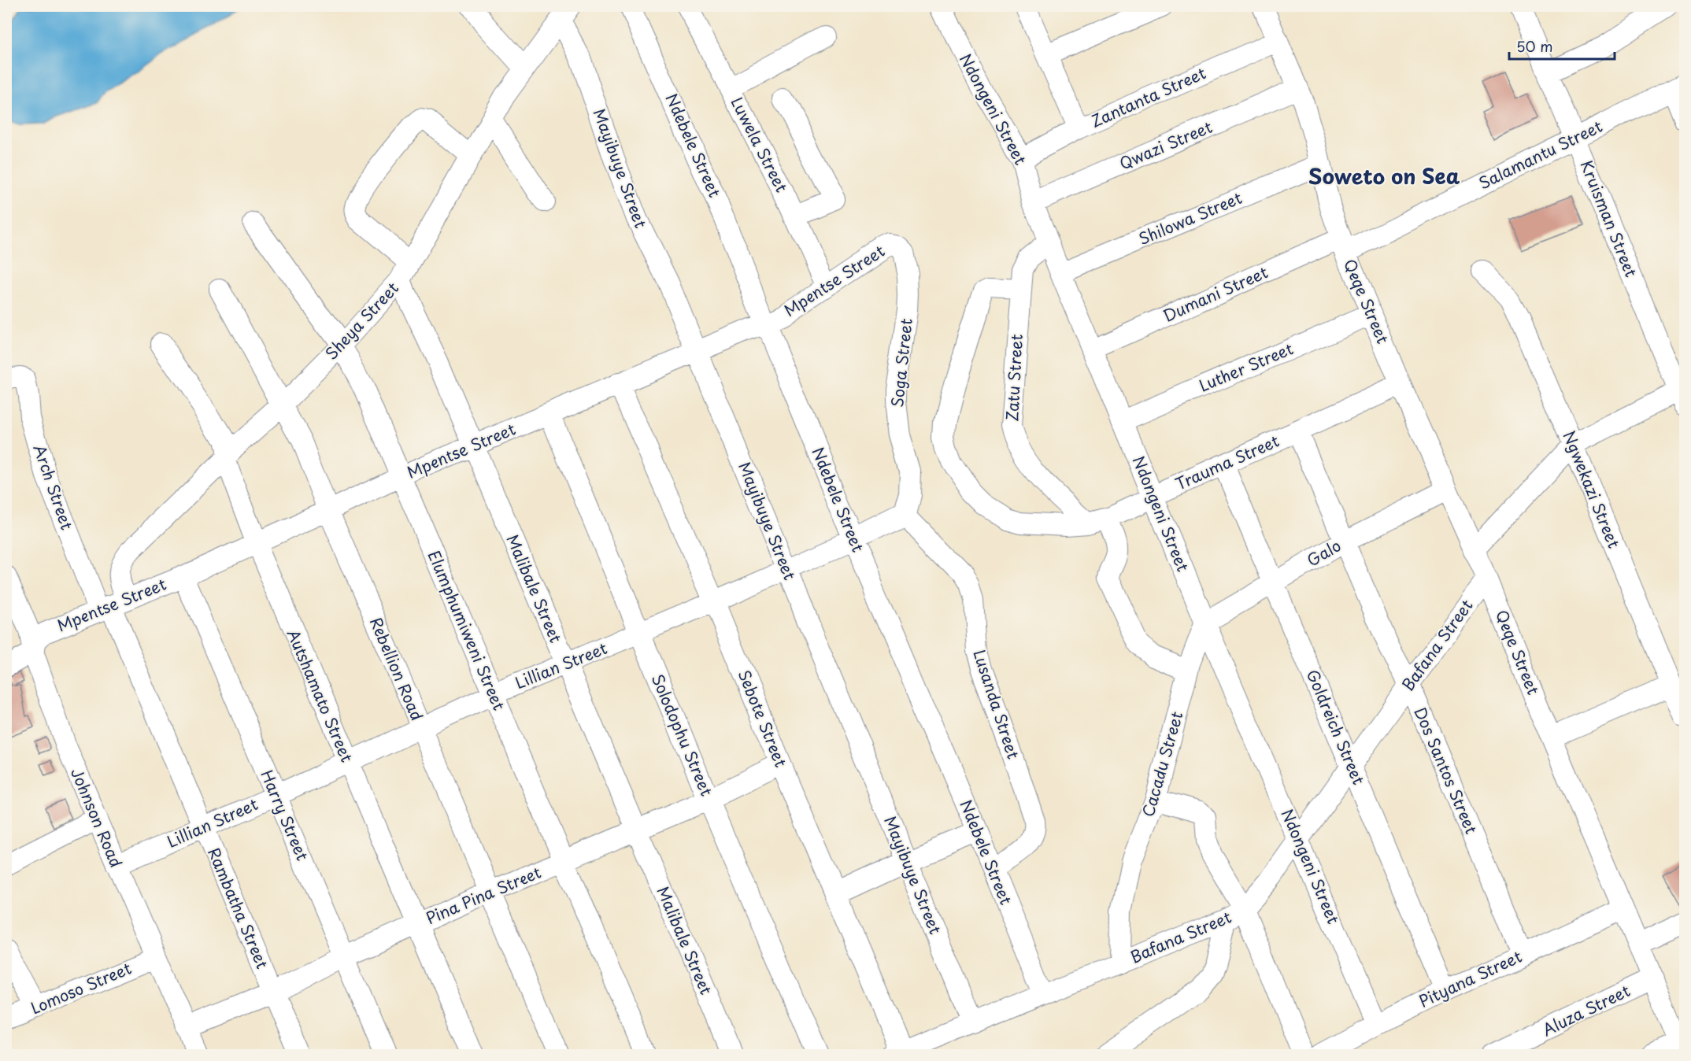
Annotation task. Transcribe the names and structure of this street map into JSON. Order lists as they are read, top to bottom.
{
  "streets": {
    "street": [
      "Zantanta Street",
      "Ndongeni Street",
      "Luwela Street",
      "Ndebele Street",
      "Qwazi Street",
      "Salamantu Street",
      "Mayibuye Street",
      "Shilowa Street",
      "Kruisman Street",
      "Mpentse Street",
      "Dumani Street",
      "Qeqe Street",
      "Sheya Street",
      "Soga Street",
      "Luther Street",
      "Zatu Street",
      "Trauma Street",
      "Arch Street",
      "Ngwekazi Street",
      "Galo",
      "Malibale Street",
      "Elumphumiweni Street",
      "Bafana Street",
      "Lillian Street",
      "Rebellion Road",
      "Autshamato Street",
      "Lusanda Street",
      "Sebote Street",
      "Goldreich Street",
      "Solodophu Street",
      "Cacadu Street",
      "Dos Santos Street",
      "Harry Street",
      "Johnson Road",
      "Pina Pina Street",
      "Rambatha Street",
      "Pityana Street",
      "Lomoso Street",
      "Aluza Street"
    ]
  },
  "crossings": [
    ["Zantanta Street", "Ndongeni Street"],
    ["Zantanta Street", "Qeqe Street"],
    ["Ndongeni Street", "Qwazi Street"],
    ["Ndongeni Street", "Shilowa Street"],
    ["Ndongeni Street", "Dumani Street"],
    ["Ndongeni Street", "Luther Street"],
    ["Ndongeni Street", "Zatu Street"],
    ["Ndongeni Street", "Trauma Street"],
    ["Ndongeni Street", "Galo"],
    ["Ndongeni Street", "Bafana Street"],
    ["Ndongeni Street", "Cacadu Street"],
    ["Ndongeni Street", "Pityana Street"],
    ["Luwela Street", "Mpentse Street"],
    ["Ndebele Street", "Mpentse Street"],
    ["Ndebele Street", "Bafana Street"],
    ["Ndebele Street", "Lillian Street"],
    ["Ndebele Street", "Lusanda Street"],
    ["Qwazi Street", "Qeqe Street"],
    ["Salamantu Street", "Kruisman Street"],
    ["Salamantu Street", "Dumani Street"],
    ["Salamantu Street", "Qeqe Street"],
    ["Mayibuye Street", "Mpentse Street"],
    ["Mayibuye Street", "Sheya Street"],
    ["Mayibuye Street", "Bafana Street"],
    ["Mayibuye Street", "Lillian Street"],
    ["Shilowa Street", "Qeqe Street"],
    ["Mpentse Street", "Sheya Street"],
    ["Mpentse Street", "Soga Street"],
    ["Mpentse Street", "Arch Street"],
    ["Mpentse Street", "Malibale Street"],
    ["Mpentse Street", "Elumphumiweni Street"],
    ["Mpentse Street", "Rebellion Road"],
    ["Mpentse Street", "Autshamato Street"],
    ["Mpentse Street", "Sebote Street"],
    ["Mpentse Street", "Solodophu Street"],
    ["Mpentse Street", "Harry Street"],
    ["Mpentse Street", "Johnson Road"],
    ["Mpentse Street", "Rambatha Street"],
    ["Dumani Street", "Qeqe Street"],
    ["Qeqe Street", "Luther Street"],
    ["Qeqe Street", "Trauma Street"],
    ["Qeqe Street", "Galo"],
    ["Qeqe Street", "Bafana Street"],
    ["Qeqe Street", "Pityana Street"],
    ["Qeqe Street", "Aluza Street"],
    ["Sheya Street", "Arch Street"],
    ["Sheya Street", "Malibale Street"],
    ["Sheya Street", "Elumphumiweni Street"],
    ["Sheya Street", "Rebellion Road"],
    ["Sheya Street", "Autshamato Street"],
    ["Sheya Street", "Rambatha Street"],
    ["Soga Street", "Lillian Street"],
    ["Soga Street", "Lusanda Street"],
    ["Zatu Street", "Trauma Street"],
    ["Trauma Street", "Goldreich Street"],
    ["Trauma Street", "Dos Santos Street"],
    ["Arch Street", "Rambatha Street"],
    ["Galo", "Goldreich Street"],
    ["Galo", "Cacadu Street"],
    ["Galo", "Dos Santos Street"],
    ["Malibale Street", "Lillian Street"],
    ["Malibale Street", "Pina Pina Street"],
    ["Elumphumiweni Street", "Lillian Street"],
    ["Elumphumiweni Street", "Pina Pina Street"],
    ["Bafana Street", "Sebote Street"],
    ["Bafana Street", "Goldreich Street"],
    ["Bafana Street", "Cacadu Street"],
    ["Bafana Street", "Dos Santos Street"],
    ["Lillian Street", "Rebellion Road"],
    ["Lillian Street", "Autshamato Street"],
    ["Lillian Street", "Lusanda Street"],
    ["Lillian Street", "Sebote Street"],
    ["Lillian Street", "Solodophu Street"],
    ["Lillian Street", "Harry Street"],
    ["Lillian Street", "Johnson Road"],
    ["Lillian Street", "Rambatha Street"],
    ["Rebellion Road", "Pina Pina Street"],
    ["Autshamato Street", "Pina Pina Street"],
    ["Sebote Street", "Pina Pina Street"],
    ["Goldreich Street", "Pityana Street"],
    ["Solodophu Street", "Pina Pina Street"],
    ["Dos Santos Street", "Pityana Street"],
    ["Harry Street", "Pina Pina Street"],
    ["Johnson Road", "Pina Pina Street"],
    ["Johnson Road", "Lomoso Street"],
    ["Pina Pina Street", "Rambatha Street"]
  ],
  "districts": ["Soweto on Sea"],
  "scale_bar": "50 m"
}
